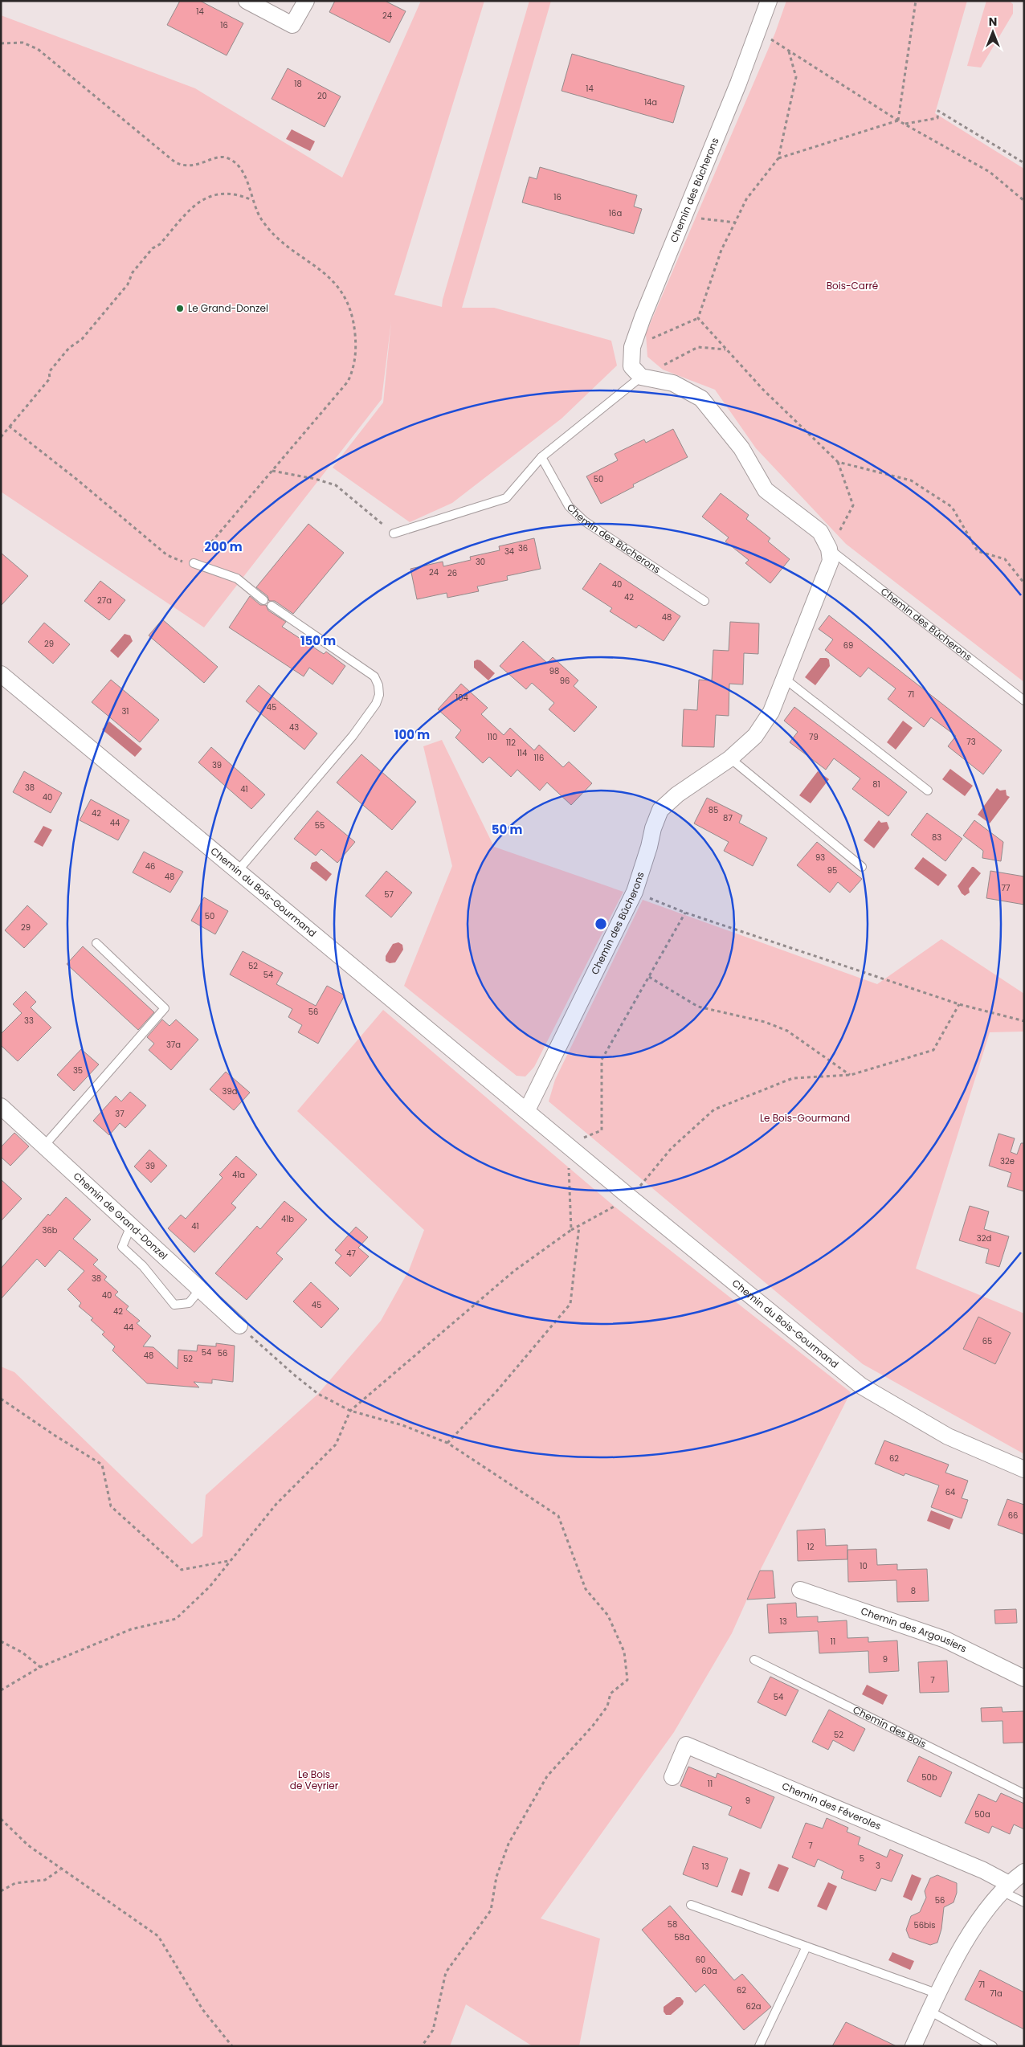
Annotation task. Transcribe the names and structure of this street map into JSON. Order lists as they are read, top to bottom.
{
  "streets": {
    "street": [
      "Chemin des Bûcherons",
      "Chemin du Bois-Gourmand",
      "Chemin de Grand-Donzel",
      "Chemin des Argousiers",
      "Chemin des Féveroles"
    ],
    "lane": ["Chemin des Bois"]
  },
  "crossings": [
    ["Chemin des Bûcherons", "Chemin du Bois-Gourmand"]
  ],
  "parks": ["Bois-Carré", "Le Bois-Gourmand", "Le Bois de Veyrier"],
  "places": ["Le Grand-Donzel"],
  "house_numbers": [
    "14",
    "24",
    "16",
    "18",
    "14",
    "20",
    "14a",
    "16",
    "16a",
    "50",
    "36",
    "34",
    "30",
    "24",
    "26",
    "40",
    "42",
    "27a",
    "48",
    "29",
    "69",
    "98",
    "96",
    "71",
    "104",
    "45",
    "31",
    "43",
    "110",
    "79",
    "73",
    "112",
    "114",
    "116",
    "39",
    "81",
    "38",
    "41",
    "40",
    "85",
    "42",
    "87",
    "44",
    "55",
    "83",
    "93",
    "46",
    "95",
    "48",
    "77",
    "57",
    "50",
    "29",
    "52",
    "54",
    "56",
    "33",
    "37a",
    "35",
    "39a",
    "37",
    "32e",
    "39",
    "41a",
    "41b",
    "41",
    "36b",
    "32d",
    "47",
    "38",
    "40",
    "45",
    "42",
    "44",
    "65",
    "54",
    "56",
    "48",
    "52",
    "62",
    "64",
    "66",
    "12",
    "10",
    "8",
    "13",
    "11",
    "9",
    "7",
    "54",
    "52",
    "50b",
    "11",
    "9",
    "50a",
    "7",
    "5",
    "3",
    "13",
    "56",
    "58",
    "56bis",
    "58a",
    "60",
    "60a",
    "71",
    "62",
    "71a",
    "62a"
  ],
  "north": "top",
  "rings": [
    "200 m",
    "150 m",
    "100 m",
    "50 m"
  ]
}
